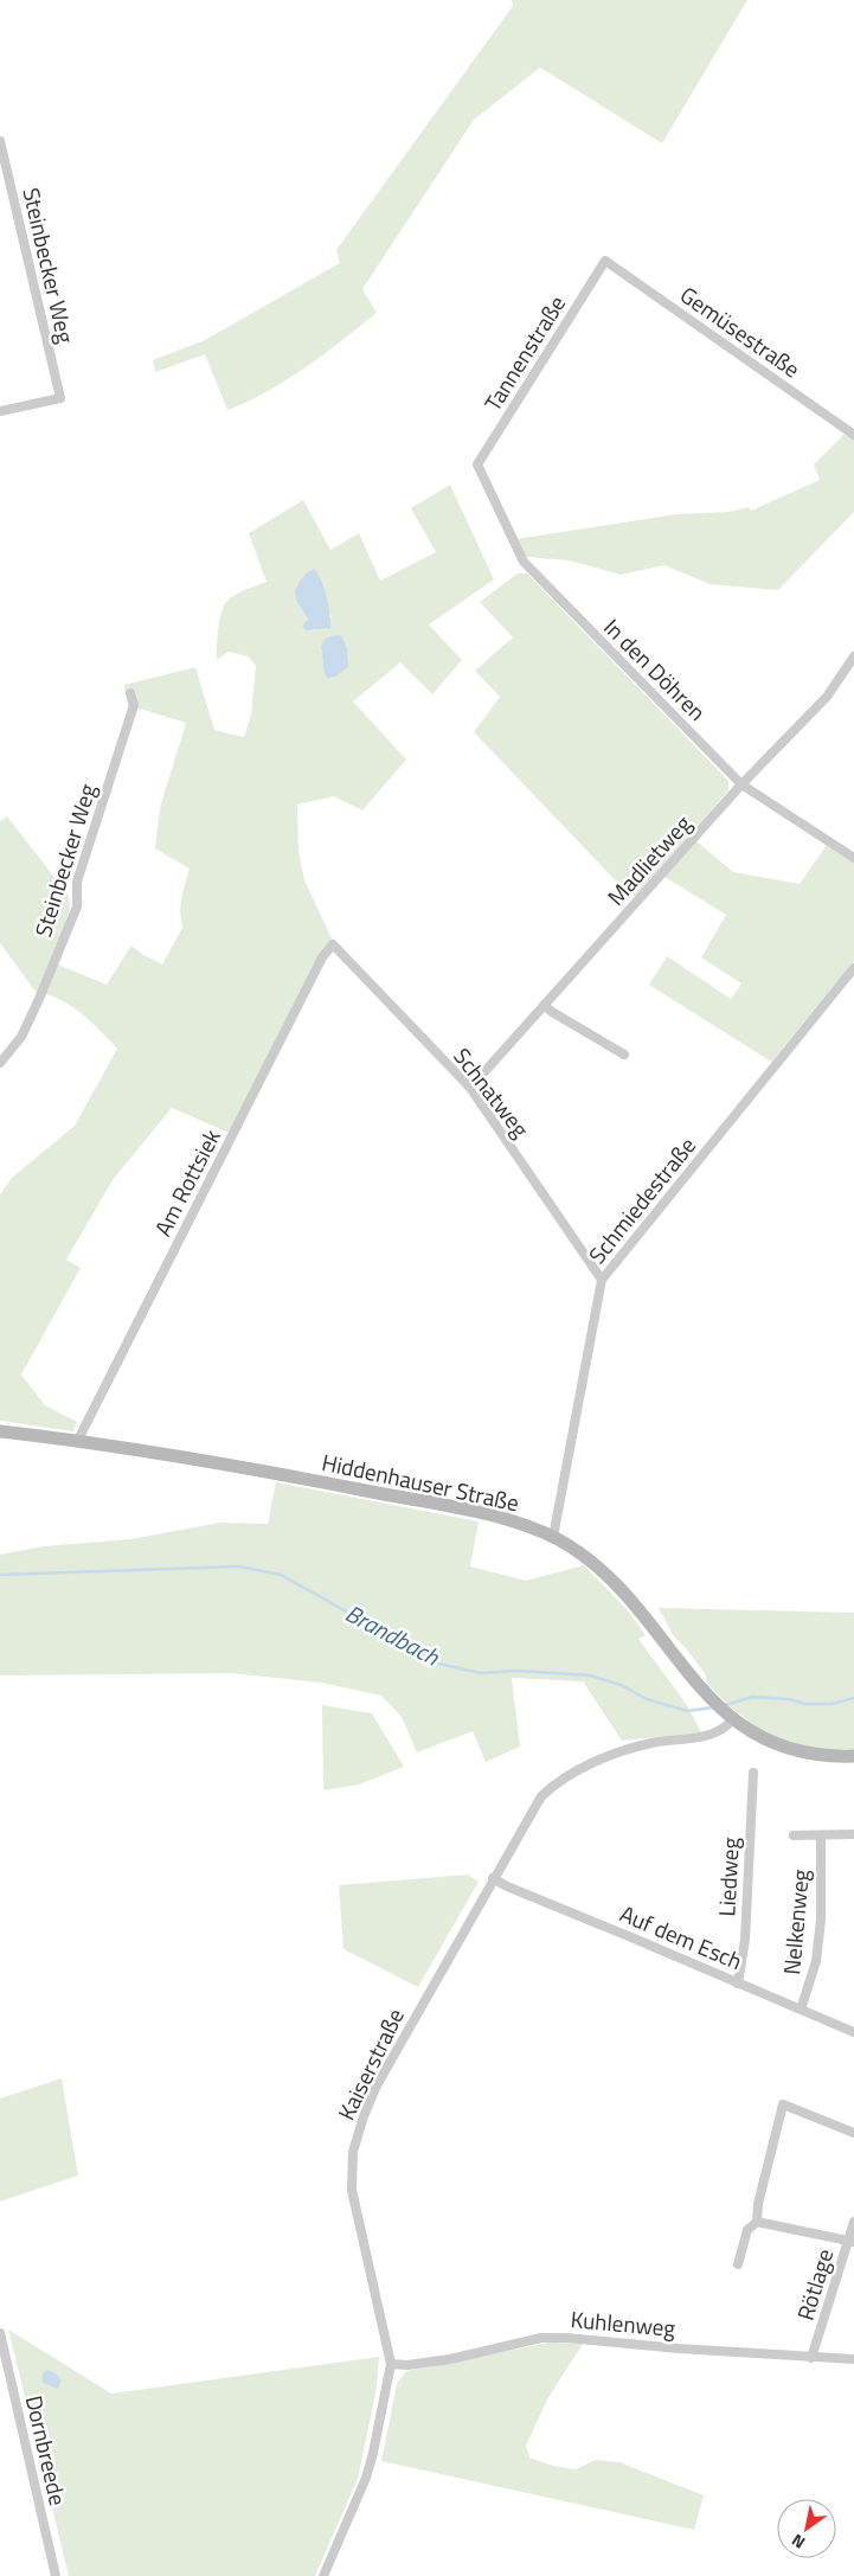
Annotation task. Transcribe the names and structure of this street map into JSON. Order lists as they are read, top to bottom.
{
  "streets": {
    "main road": ["Hiddenhauser Straße"],
    "street": [
      "Steinbecker Weg",
      "Gemüsestraße",
      "Tannenstraße",
      "In den Döhren",
      "Madlietweg",
      "Schnatweg",
      "Am Rottsiek",
      "Schmiedestraße",
      "Liedweg",
      "Nelkenweg",
      "Auf dem Esch",
      "Kaiserstraße",
      "Rötlage",
      "Kuhlenweg",
      "Dornbreede"
    ]
  },
  "crossings": [
    ["Gemüsestraße", "Tannenstraße"],
    ["Tannenstraße", "In den Döhren"],
    ["In den Döhren", "Madlietweg"],
    ["Madlietweg", "Schnatweg"],
    ["Schnatweg", "Am Rottsiek"],
    ["Schnatweg", "Schmiedestraße"],
    ["Am Rottsiek", "Hiddenhauser Straße"],
    ["Schmiedestraße", "Hiddenhauser Straße"],
    ["Hiddenhauser Straße", "Kaiserstraße"],
    ["Liedweg", "Auf dem Esch"],
    ["Nelkenweg", "Auf dem Esch"],
    ["Auf dem Esch", "Kaiserstraße"],
    ["Kaiserstraße", "Kuhlenweg"],
    ["Rötlage", "Kuhlenweg"]
  ],
  "water": ["Brandbach"],
  "north": "bottom left"
}
